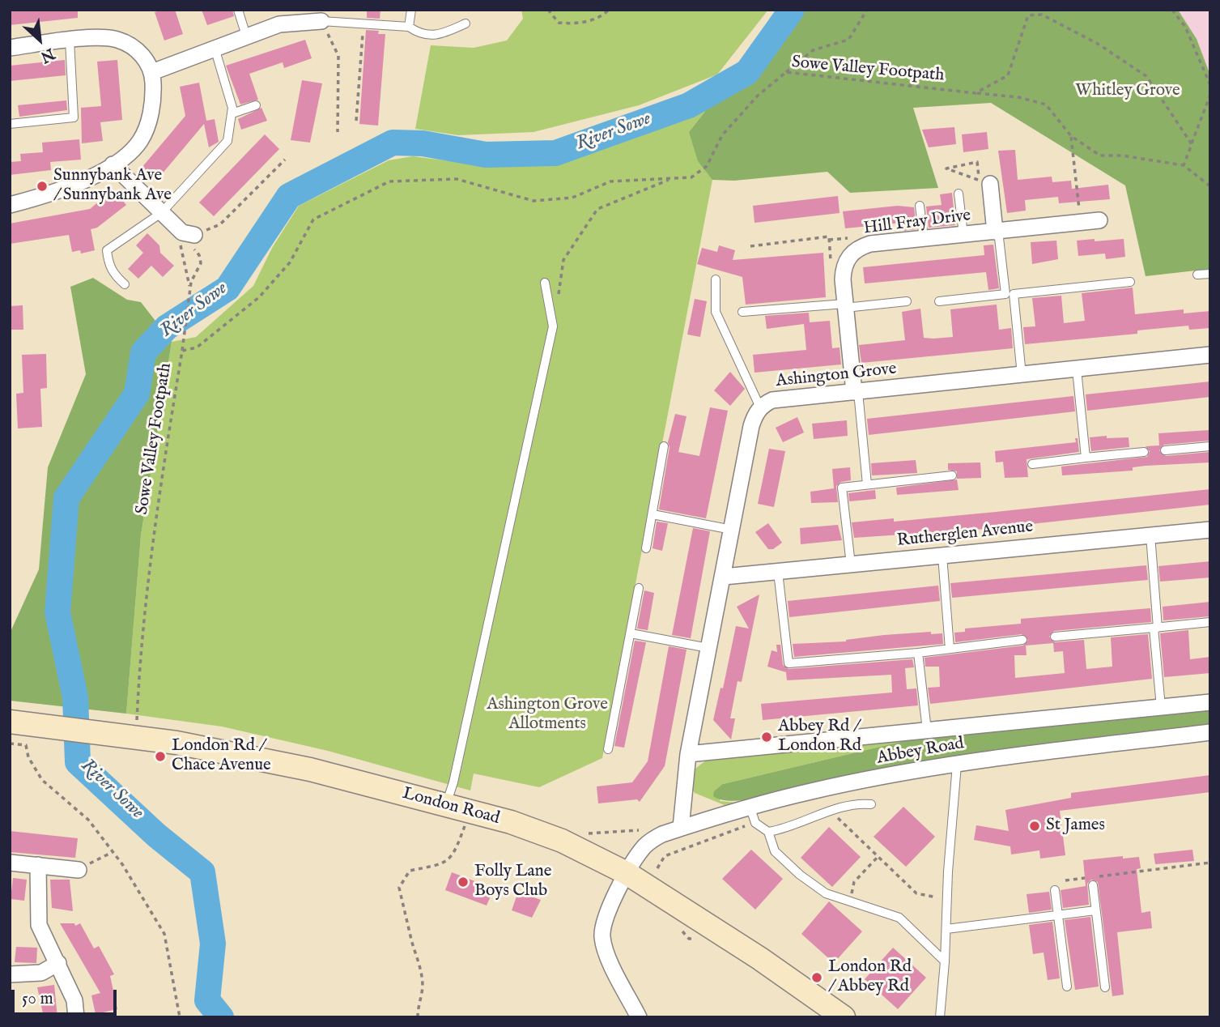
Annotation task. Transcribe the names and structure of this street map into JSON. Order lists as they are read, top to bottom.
{
  "streets": {
    "main road": ["London Road"],
    "street": [
      "Hill Fray Drive",
      "Ashington Grove",
      "Rutherglen Avenue",
      "Abbey Road"
    ],
    "path": ["Sowe Valley Footpath"]
  },
  "crossings": [
    ["Sowe Valley Footpath", "London Road"],
    ["Hill Fray Drive", "Ashington Grove"],
    ["Ashington Grove", "Rutherglen Avenue"],
    ["Ashington Grove", "Abbey Road"],
    ["Abbey Road", "London Road"]
  ],
  "water": ["River Sowe"],
  "parks": ["Whitley Grove", "Ashington Grove Allotments"],
  "places": [
    "Sunnybank Ave / Sunnybank Ave",
    "Abbey Rd / London Rd",
    "London Rd / Chace Avenue",
    "St James",
    "Folly Lane Boys Club",
    "London Rd / Abbey Rd"
  ],
  "scale_bar": "50 m",
  "north": "bottom right"
}
